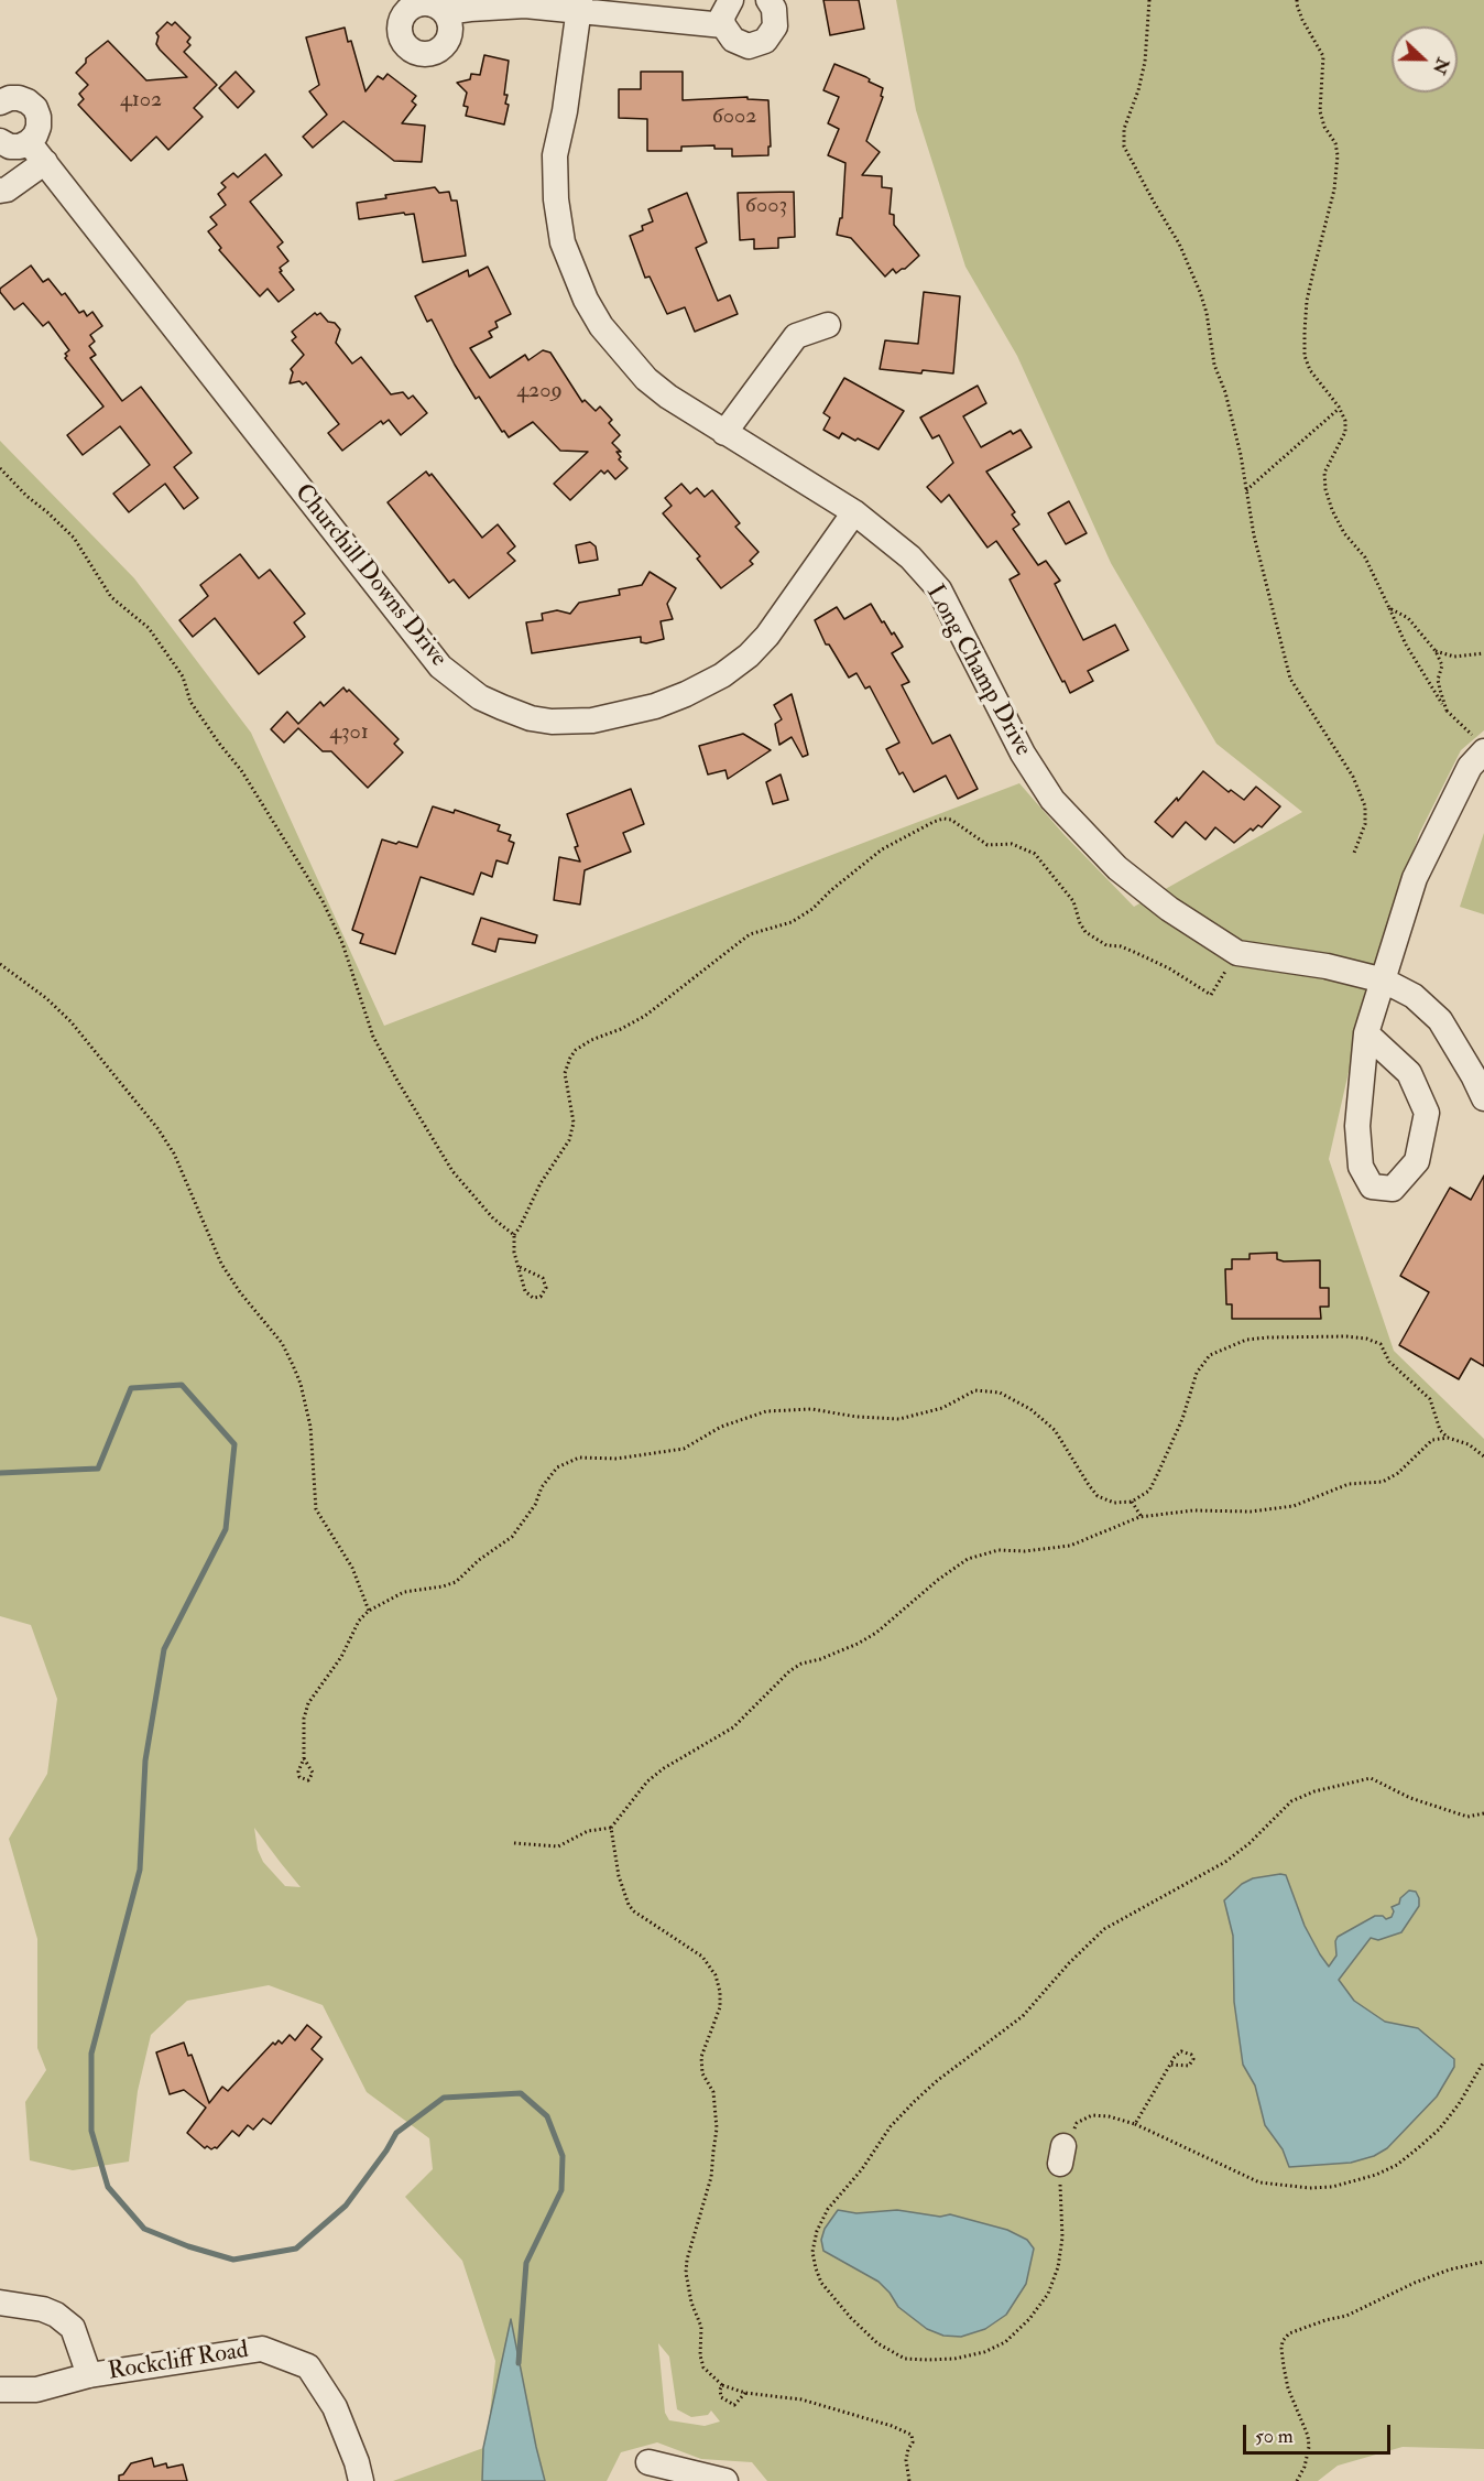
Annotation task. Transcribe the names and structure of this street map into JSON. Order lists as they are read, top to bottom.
{
  "streets": {
    "street": ["Churchill Downs Drive", "Long Champ Drive", "Rockcliff Road"]
  },
  "crossings": [
    ["Churchill Downs Drive", "Long Champ Drive"]
  ],
  "house_numbers": [
    "4102",
    "6002",
    "6003",
    "4209",
    "4301"
  ],
  "scale_bar": "50 m",
  "north": "right"
}
